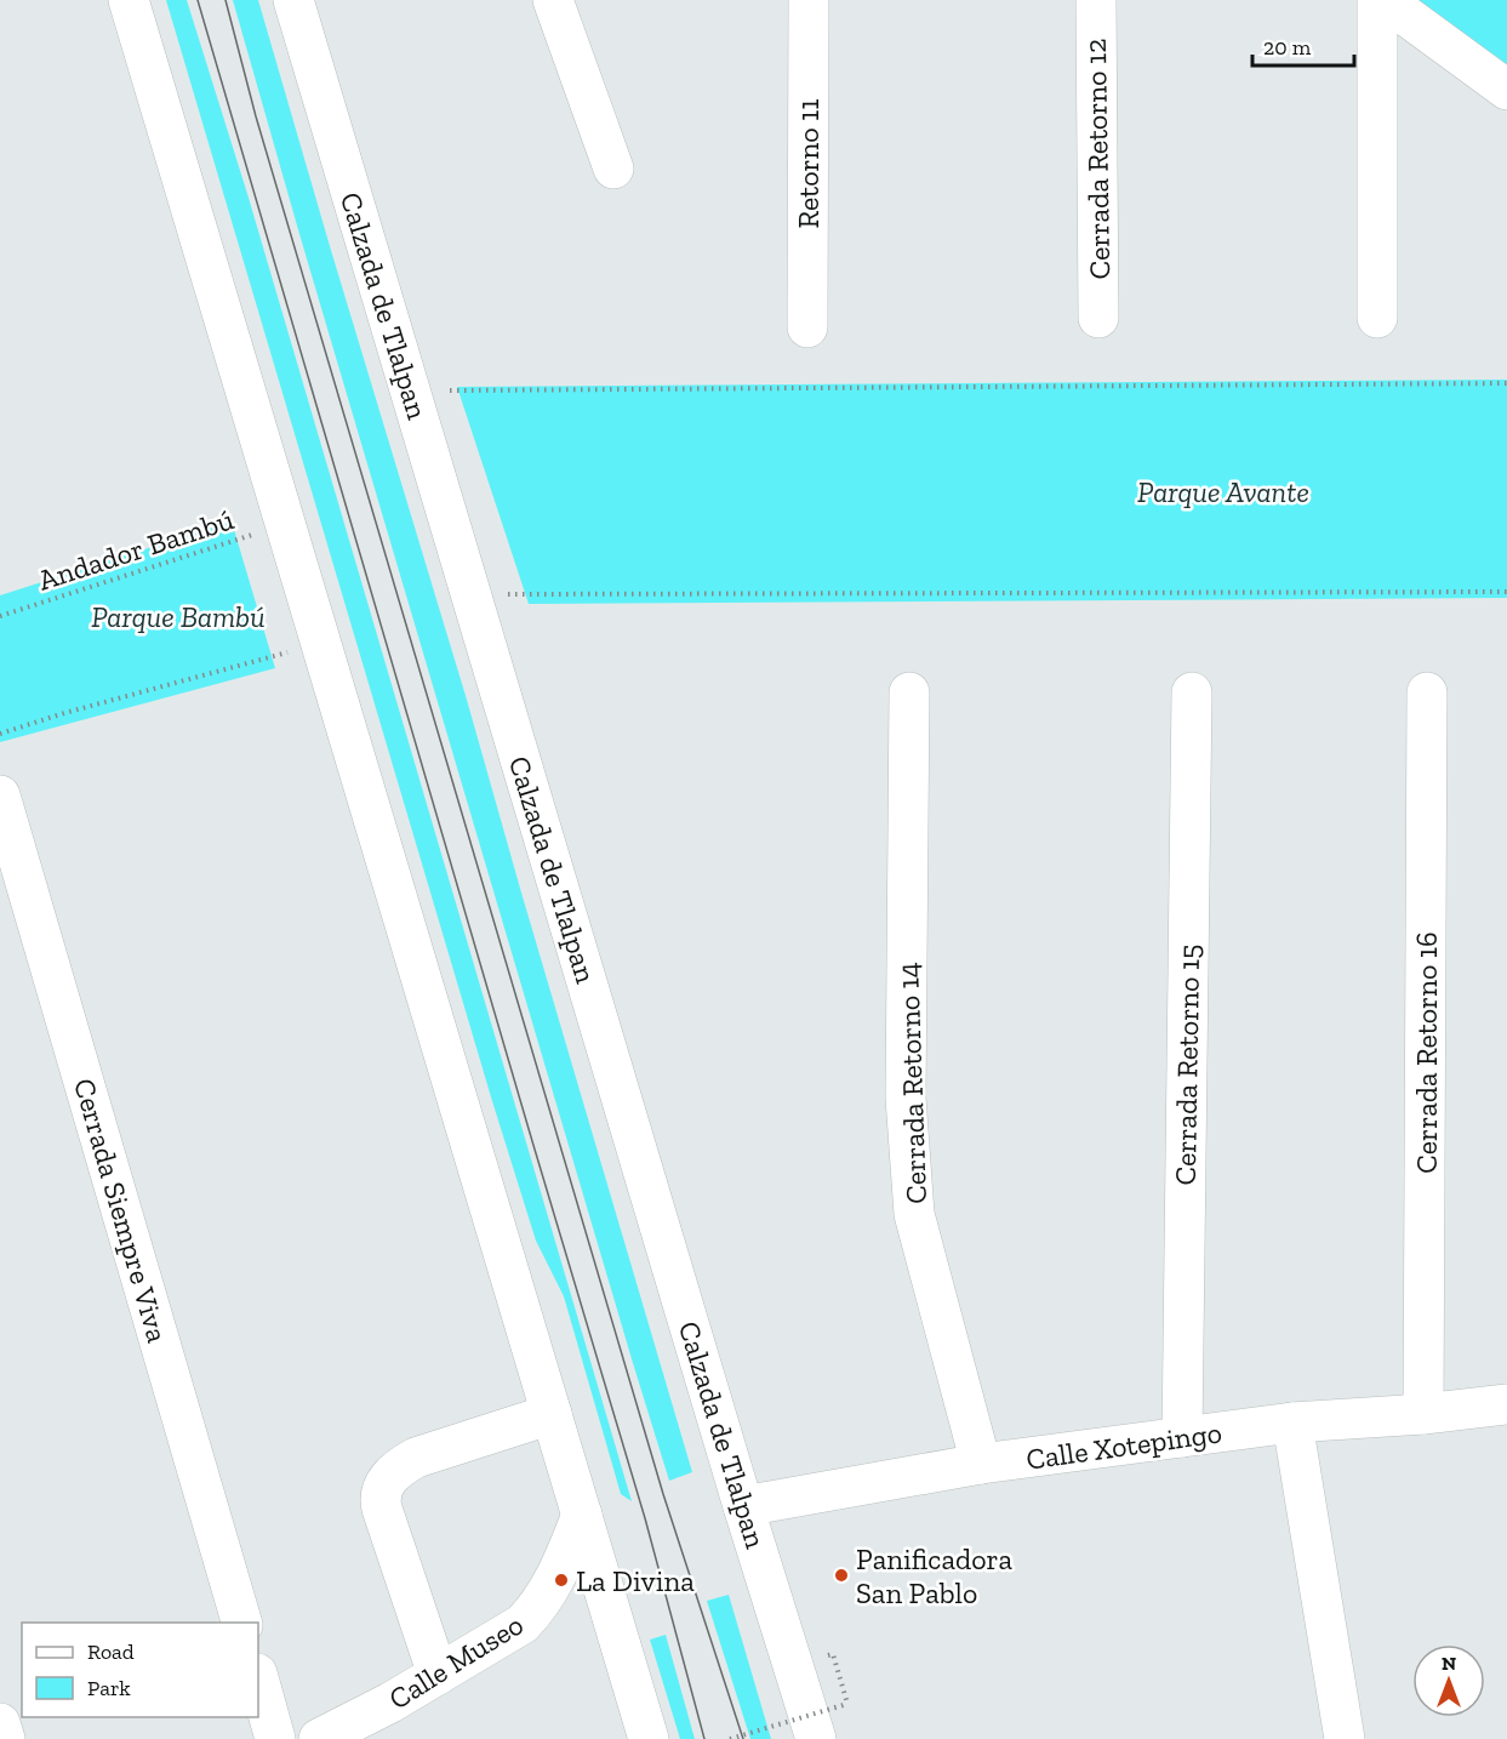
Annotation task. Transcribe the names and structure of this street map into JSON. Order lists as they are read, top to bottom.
{
  "streets": {
    "main road": [
      "Cerrada Retorno 12",
      "Retorno 11",
      "Calzada de Tlalpan",
      "Cerrada Retorno 16",
      "Cerrada Retorno 15",
      "Cerrada Retorno 14",
      "Cerrada Siempre Viva",
      "Calle Xotepingo",
      "Calle Museo"
    ],
    "path": ["Andador Bambú"]
  },
  "crossings": [
    ["Calzada de Tlalpan", "Calle Xotepingo"],
    ["Cerrada Retorno 16", "Calle Xotepingo"],
    ["Cerrada Retorno 15", "Calle Xotepingo"],
    ["Cerrada Retorno 14", "Calle Xotepingo"]
  ],
  "parks": ["Parque Avante", "Parque Bambú"],
  "places": ["Panificadora San Pablo", "La Divina"],
  "legend": ["Road", "Park"],
  "scale_bar": "20 m",
  "north": "top"
}
